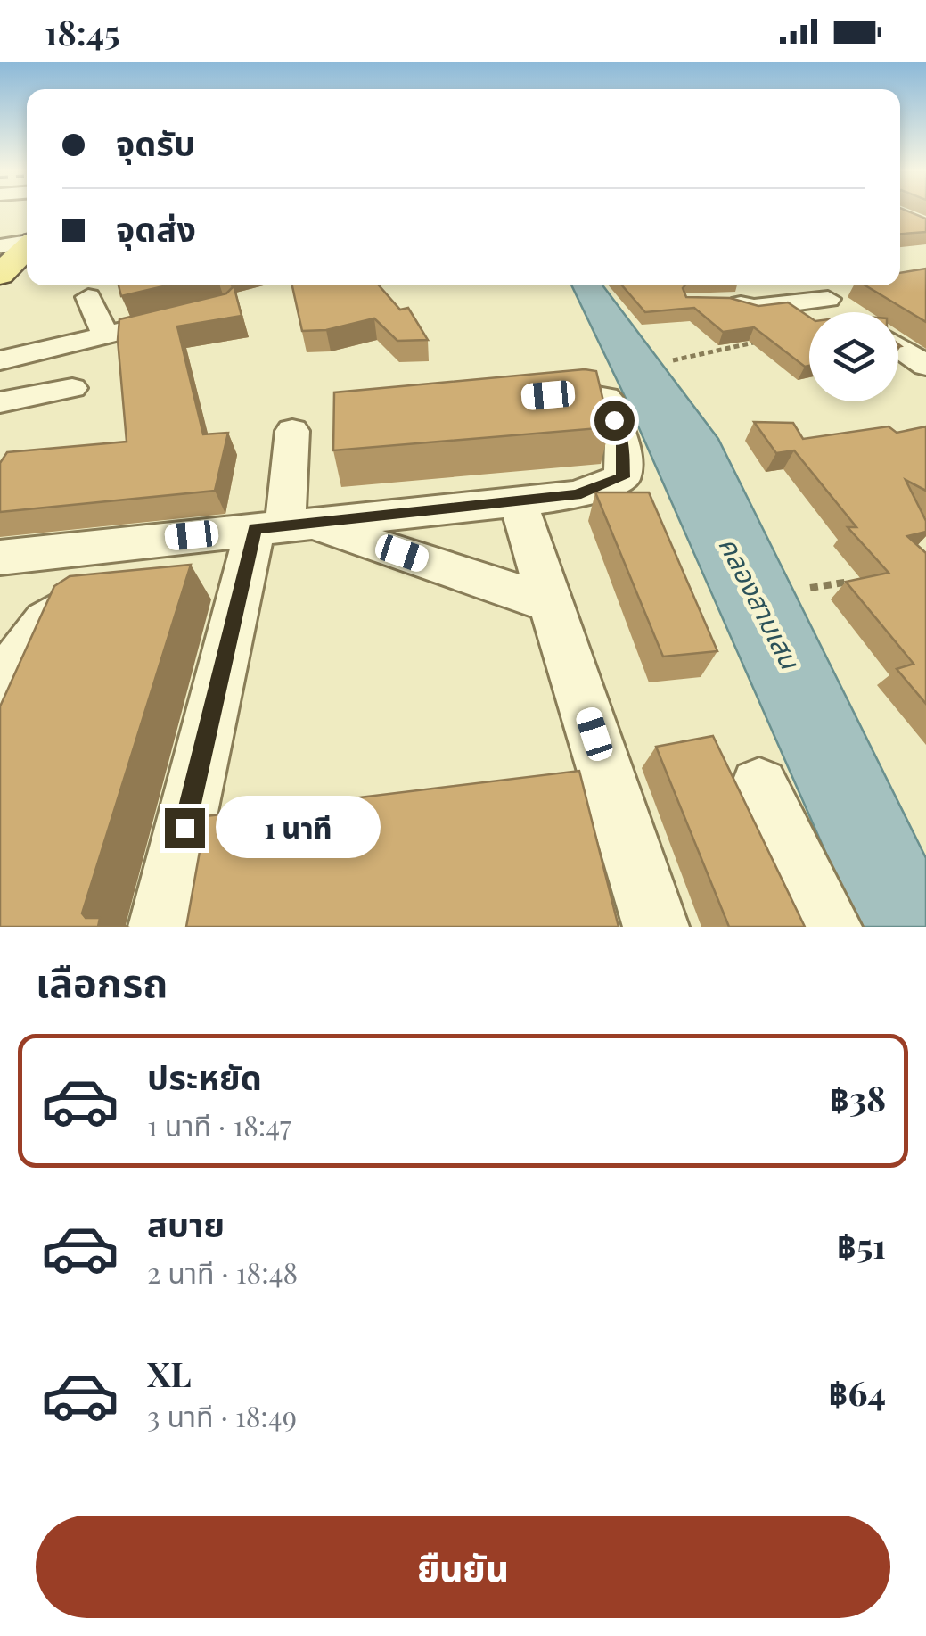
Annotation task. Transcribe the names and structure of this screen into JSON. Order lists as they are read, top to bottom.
{
  "water": ["คลองสามเสน"],
  "page": {
    "status": "18:45",
    "banner": ["จุดรับ", "จุดส่ง"],
    "bubble": "1 นาที",
    "heading": "เลือกรถ",
    "list": [
      {
        "name": "ประหยัด",
        "note": "1 นาที · 18:47",
        "value": "฿38"
      },
      {
        "name": "สบาย",
        "note": "2 นาที · 18:48",
        "value": "฿51"
      },
      {
        "name": "XL",
        "note": "3 นาที · 18:49",
        "value": "฿64"
      }
    ],
    "buttons": "ยืนยัน"
  }
}
